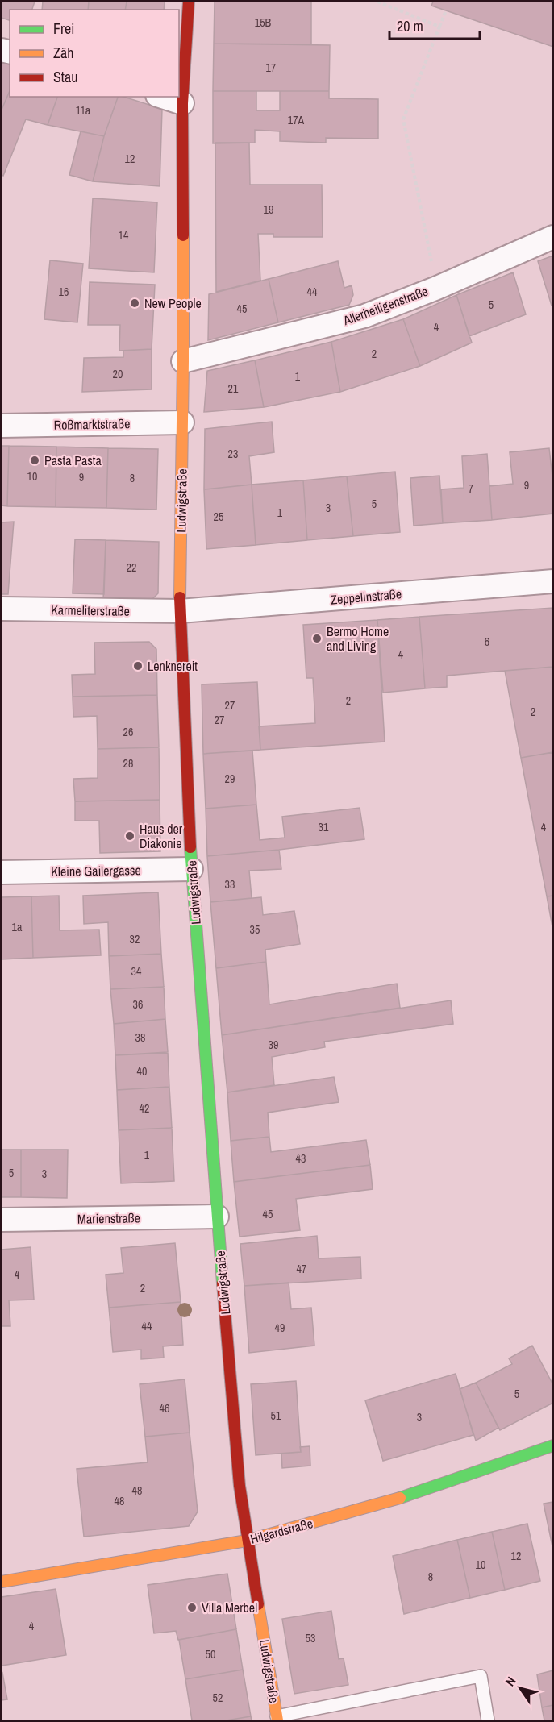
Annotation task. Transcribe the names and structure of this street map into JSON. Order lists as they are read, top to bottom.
{
  "streets": {
    "street": [
      "Allerheiligenstraße",
      "Roßmarktstraße",
      "Ludwigstraße",
      "Zeppelinstraße",
      "Karmeliterstraße",
      "Kleine Gailergasse",
      "Marienstraße",
      "Hilgardstraße"
    ]
  },
  "crossings": [
    ["Allerheiligenstraße", "Ludwigstraße"],
    ["Roßmarktstraße", "Ludwigstraße"],
    ["Ludwigstraße", "Zeppelinstraße"],
    ["Ludwigstraße", "Karmeliterstraße"],
    ["Ludwigstraße", "Kleine Gailergasse"],
    ["Ludwigstraße", "Marienstraße"],
    ["Ludwigstraße", "Hilgardstraße"],
    ["Zeppelinstraße", "Karmeliterstraße"]
  ],
  "places": [
    "New People",
    "Pasta Pasta",
    "Bermo Home and Living",
    "Lenknereit",
    "Haus der Diakonie",
    "Villa Merbel"
  ],
  "house_numbers": [
    "15B",
    "17",
    "11a",
    "17A",
    "12",
    "19",
    "14",
    "16",
    "44",
    "5",
    "45",
    "4",
    "2",
    "20",
    "1",
    "21",
    "23",
    "10",
    "9",
    "8",
    "9",
    "7",
    "5",
    "3",
    "1",
    "25",
    "22",
    "6",
    "4",
    "2",
    "27",
    "2",
    "27",
    "26",
    "28",
    "29",
    "31",
    "4",
    "33",
    "1a",
    "35",
    "32",
    "34",
    "36",
    "38",
    "39",
    "40",
    "42",
    "1",
    "43",
    "5",
    "3",
    "45",
    "47",
    "4",
    "2",
    "44",
    "49",
    "5",
    "46",
    "51",
    "3",
    "48",
    "48",
    "12",
    "10",
    "8",
    "4",
    "53",
    "50",
    "52"
  ],
  "legend": ["Frei", "Zäh", "Stau"],
  "scale_bar": "20 m",
  "north": "top left"
}
